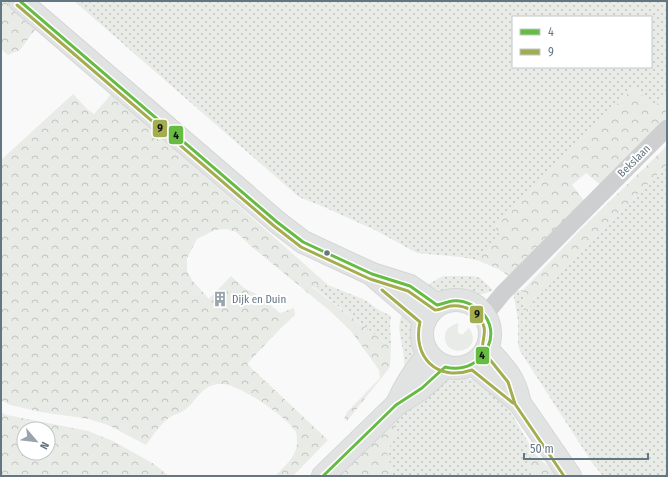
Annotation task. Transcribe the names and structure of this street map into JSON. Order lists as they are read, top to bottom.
{
  "streets": {
    "street": ["Bekslaan"]
  },
  "places": {
    "building": ["Dijk en Duin"]
  },
  "lines": ["transit line 4", "transit line 9"],
  "legend": ["4", "9"],
  "scale_bar": "50 m",
  "north": "bottom right"
}
